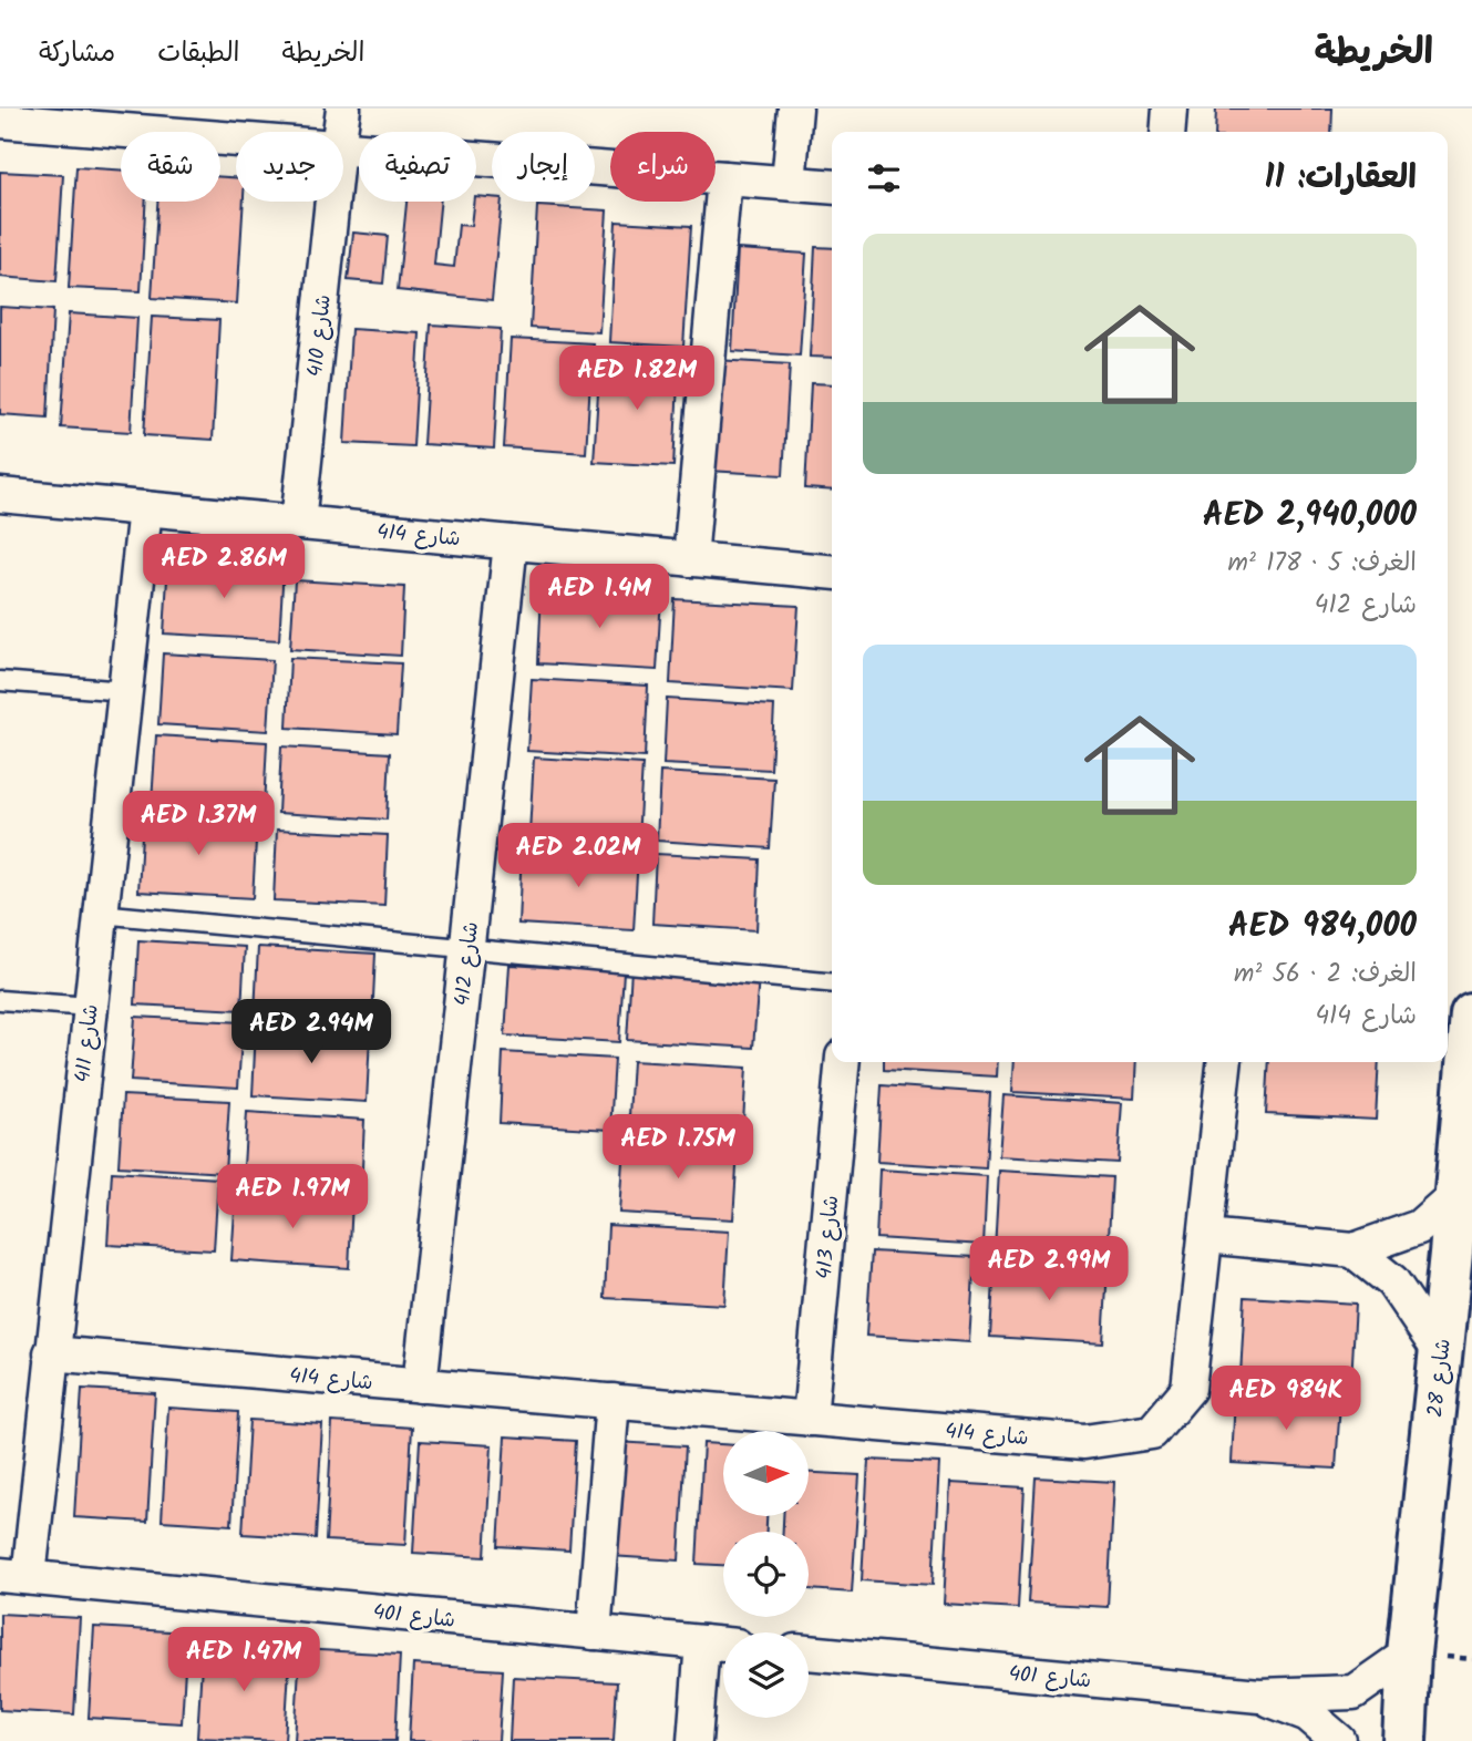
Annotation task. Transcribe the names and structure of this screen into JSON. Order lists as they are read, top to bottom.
{
  "streets": {
    "street": [
      "شارع 410",
      "شارع 414",
      "شارع 412",
      "شارع 411",
      "شارع 413",
      "شارع 28",
      "شارع 401"
    ]
  },
  "crossings": [
    ["شارع 410", "شارع 414"],
    ["شارع 414", "شارع 412"],
    ["شارع 414", "شارع 411"],
    ["شارع 414", "شارع 413"],
    ["شارع 411", "شارع 401"],
    ["شارع 28", "شارع 401"]
  ],
  "north": "right",
  "page": {
    "header": "الخريطة",
    "nav": ["الخريطة", "الطبقات", "مشاركة"],
    "chip": [
      "شراء",
      "إيجار",
      "تصفية",
      "جديد",
      "شقة"
    ],
    "heading": "العقارات: 11",
    "list": [
      {
        "name": "AED 2,940,000",
        "note": "الغرف: 5 · 178 m² · شارع 412"
      },
      {
        "name": "AED 984,000",
        "note": "الغرف: 2 · 56 m² · شارع 414"
      }
    ],
    "price": [
      "AED 1.82M",
      "AED 2.86M",
      "AED 1.4M",
      "AED 1.37M",
      "AED 2.02M",
      "AED 2.94M",
      "AED 1.75M",
      "AED 1.97M",
      "AED 2.99M",
      "AED 984K",
      "AED 1.47M"
    ]
  }
}
